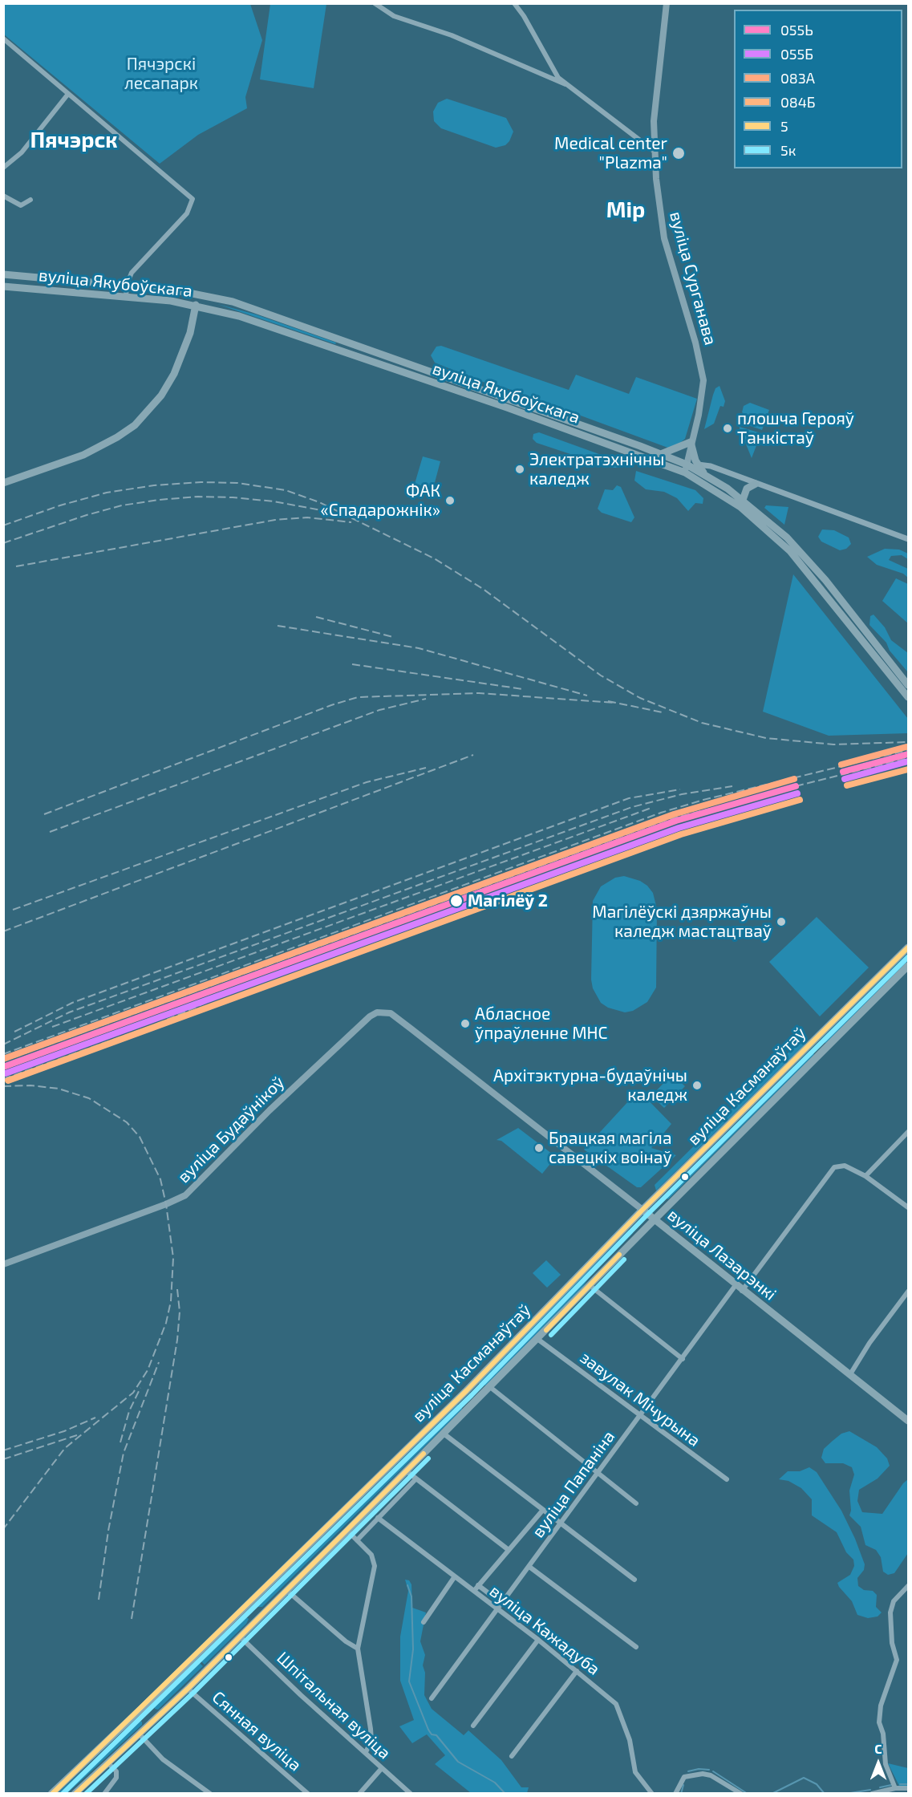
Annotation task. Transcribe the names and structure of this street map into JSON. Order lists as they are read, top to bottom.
{
  "streets": {
    "main road": [
      "вуліца Сурганава",
      "вуліца Якубоўскага",
      "вуліца Касманаўтаў",
      "вуліца Будаўнікоў",
      "вуліца Лазарэнкі"
    ],
    "street": [
      "завулак Мічурына",
      "вуліца Папаніна",
      "вуліца Кажадуба",
      "Шпітальная вуліца",
      "Сянная вуліца"
    ]
  },
  "crossings": [
    ["вуліца Сурганава", "вуліца Якубоўскага"],
    ["вуліца Касманаўтаў", "вуліца Лазарэнкі"],
    ["вуліца Касманаўтаў", "завулак Мічурына"],
    ["вуліца Касманаўтаў", "Шпітальная вуліца"],
    ["вуліца Касманаўтаў", "Сянная вуліца"],
    ["вуліца Будаўнікоў", "вуліца Лазарэнкі"],
    ["вуліца Лазарэнкі", "вуліца Папаніна"],
    ["завулак Мічурына", "вуліца Папаніна"],
    ["вуліца Папаніна", "вуліца Кажадуба"]
  ],
  "districts": ["Пячэрск", "Мір"],
  "parks": ["Пячэрскі лесапарк"],
  "places": [
    "Medical center \"Plazma\"",
    "плошча Герояў Танкістаў",
    "Электратэхнічны каледж",
    "ФАК «Спадарожнік»",
    "Магілёў 2",
    "Магілёўскі дзяржаўны каледж мастацтваў",
    "Абласное ўпраўленне МНС",
    "Архітэктурна-будаўнічы каледж",
    "Брацкая магіла савецкіх воінаў"
  ],
  "lines": [
    "transit line 083А",
    "transit line 055Ь",
    "transit line 055Б",
    "transit line 084Б",
    "transit line 5",
    "transit line 5к"
  ],
  "legend": [
    "055Ь",
    "055Б",
    "083А",
    "084Б",
    "5",
    "5к"
  ],
  "north": "top"
}
